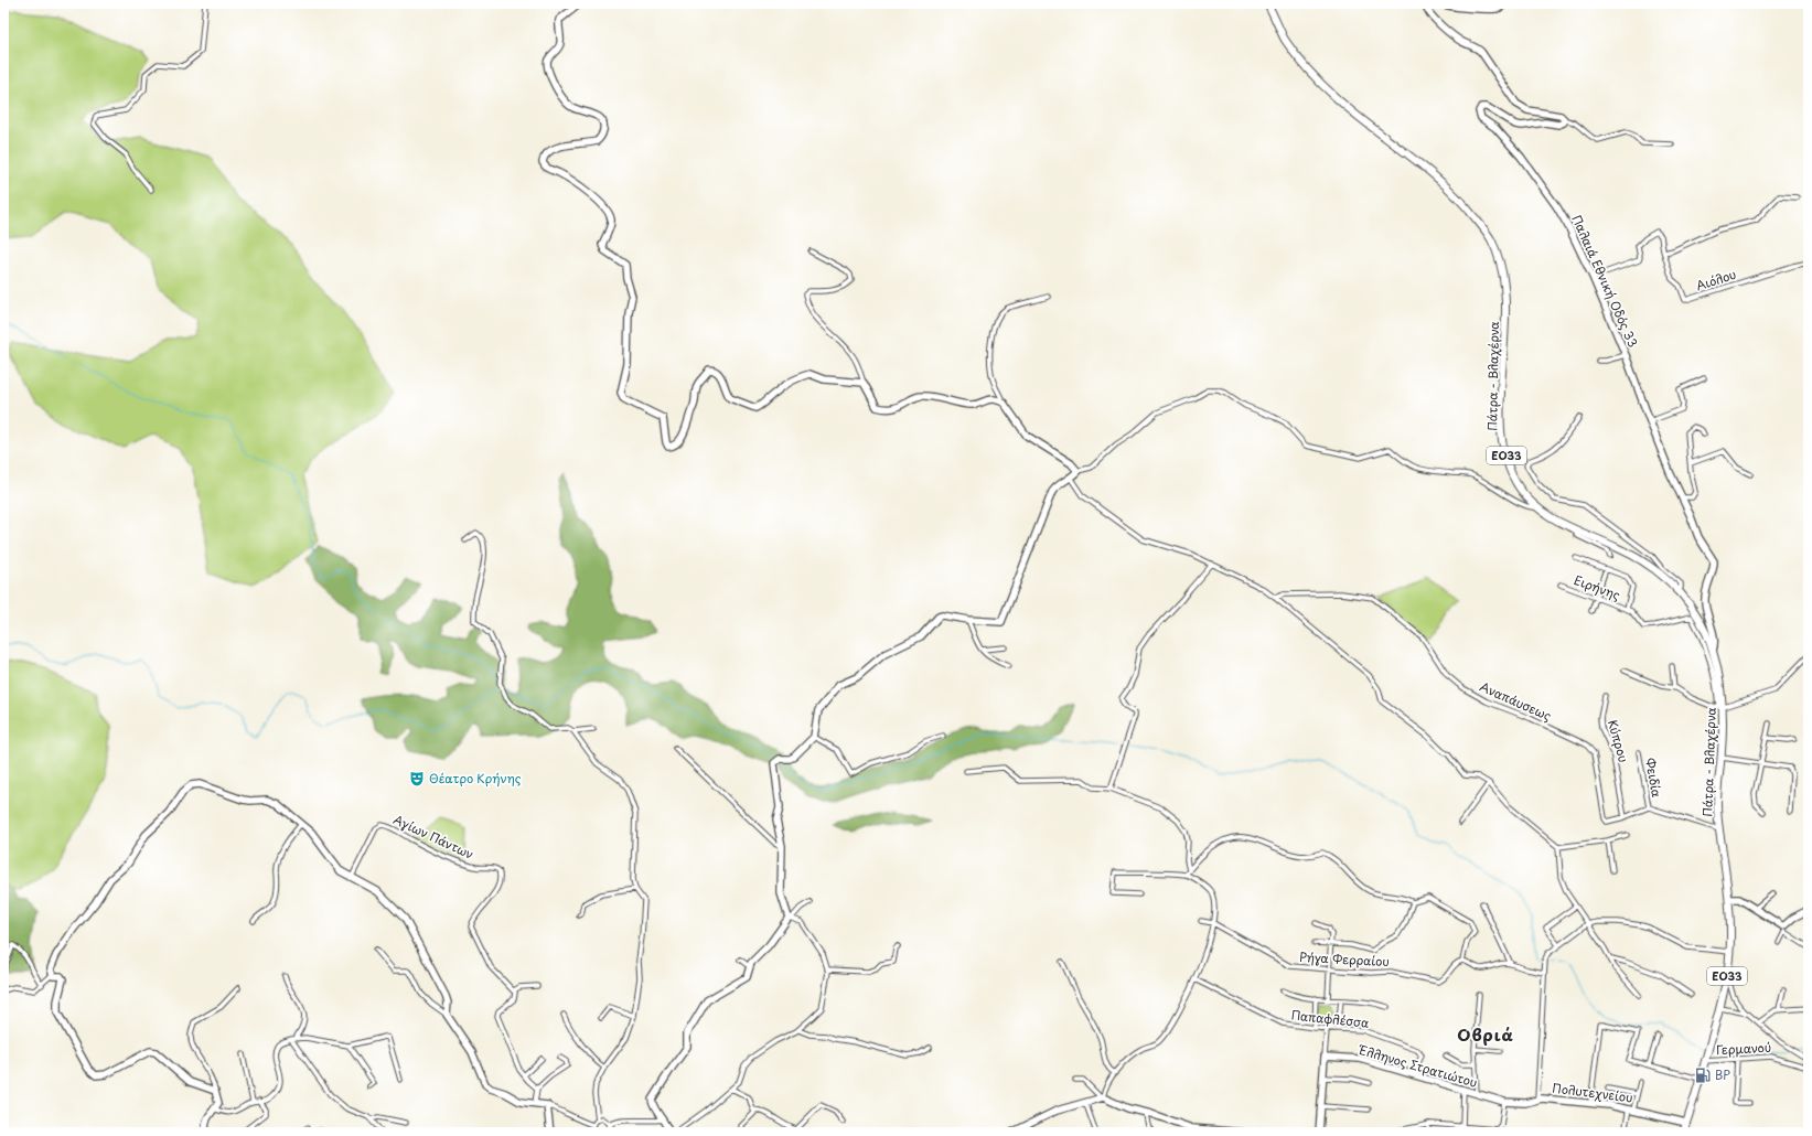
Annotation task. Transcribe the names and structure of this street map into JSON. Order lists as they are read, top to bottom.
{
  "streets": {
    "main road": ["Πάτρα - Βλαχέρνα", "ΕΟ33"],
    "street": [
      "Αιόλου",
      "Παλαιά Εθνική Οδός 33",
      "Ειρήνης",
      "Αναπάυσεως",
      "Κύπρου",
      "Φειδία",
      "Αγίων Πάντων",
      "Ρήγα Φερραίου",
      "Παπαφλέσσα",
      "Γερμανού",
      "Έλληνος Στρατιώτου",
      "Πολυτεχνείου"
    ]
  },
  "crossings": [
    ["Αιόλου", "Παλαιά Εθνική Οδός 33"],
    ["Παλαιά Εθνική Οδός 33", "Πάτρα - Βλαχέρνα"],
    ["Πάτρα - Βλαχέρνα", "ΕΟ33"],
    ["ΕΟ33", "Γερμανού"],
    ["ΕΟ33", "Πολυτεχνείου"],
    ["Αναπάυσεως", "Κύπρου"],
    ["Αναπάυσεως", "Φειδία"],
    ["Παπαφλέσσα", "Έλληνος Στρατιώτου"],
    ["Έλληνος Στρατιώτου", "Πολυτεχνείου"]
  ],
  "districts": ["Οβριά"],
  "places": {
    "theatre": ["Θέατρο Κρήνης"],
    "fuel station": ["BP"]
  }
}
